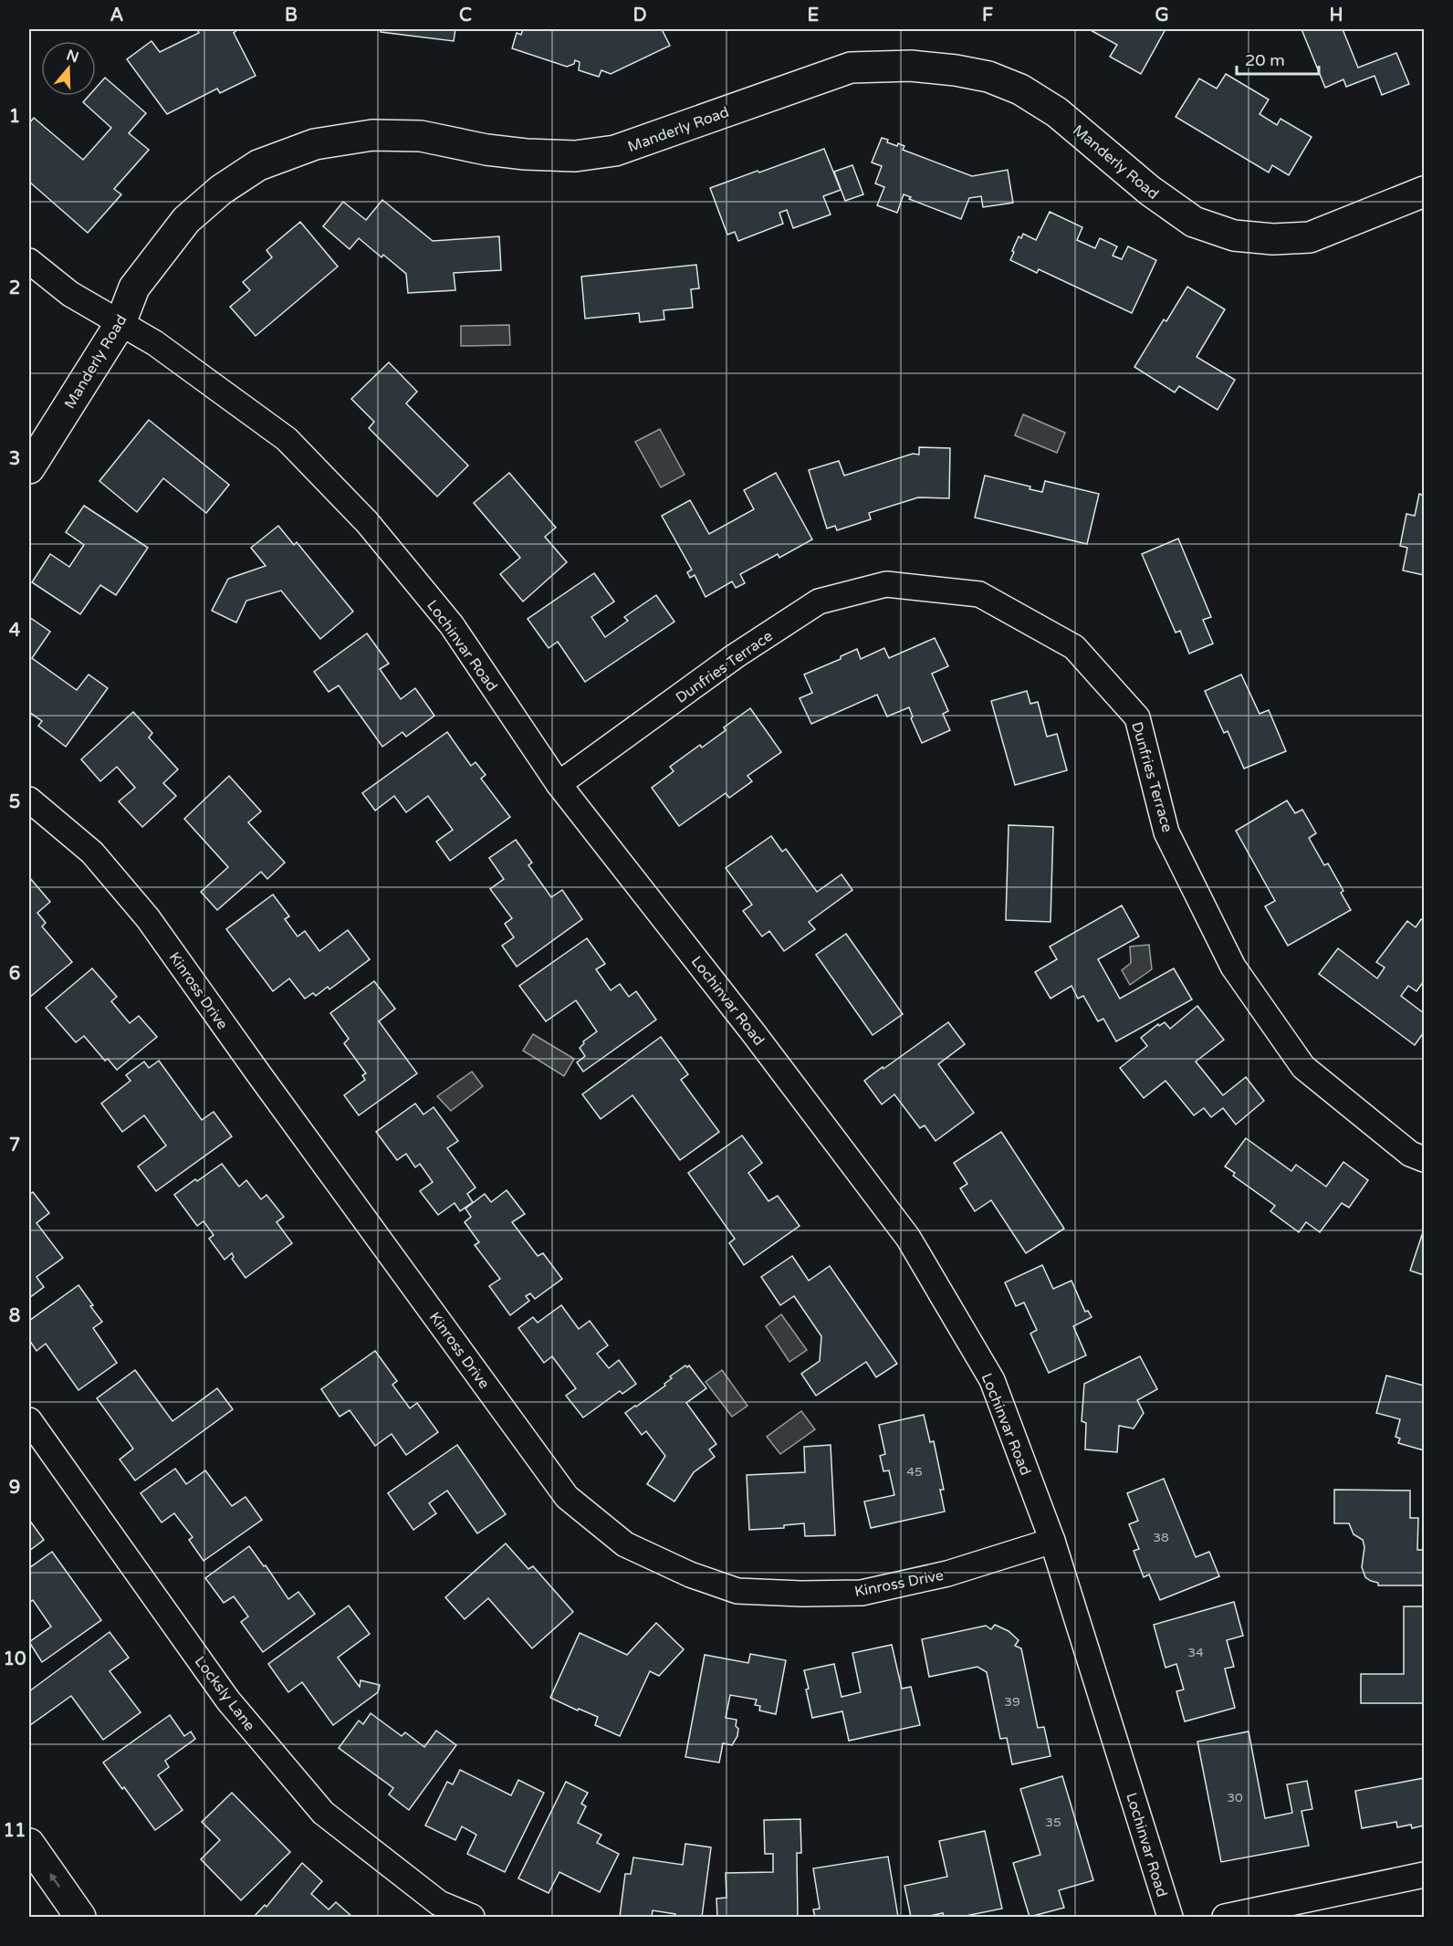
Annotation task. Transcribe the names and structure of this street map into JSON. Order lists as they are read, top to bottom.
{
  "streets": {
    "street": [
      "Manderly Road",
      "Lochinvar Road",
      "Dunfries Terrace",
      "Kinross Drive",
      "Locksly Lane"
    ]
  },
  "crossings": [
    ["Manderly Road", "Lochinvar Road"],
    ["Lochinvar Road", "Dunfries Terrace"],
    ["Lochinvar Road", "Kinross Drive"]
  ],
  "house_numbers": [
    "45",
    "38",
    "34",
    "39",
    "30",
    "35"
  ],
  "scale_bar": "20 m",
  "north": "top",
  "grid": {
    "columns": [
      "A",
      "B",
      "C",
      "D",
      "E",
      "F",
      "G",
      "H"
    ],
    "rows": [
      "1",
      "2",
      "3",
      "4",
      "5",
      "6",
      "7",
      "8",
      "9",
      "10",
      "11"
    ]
  }
}
